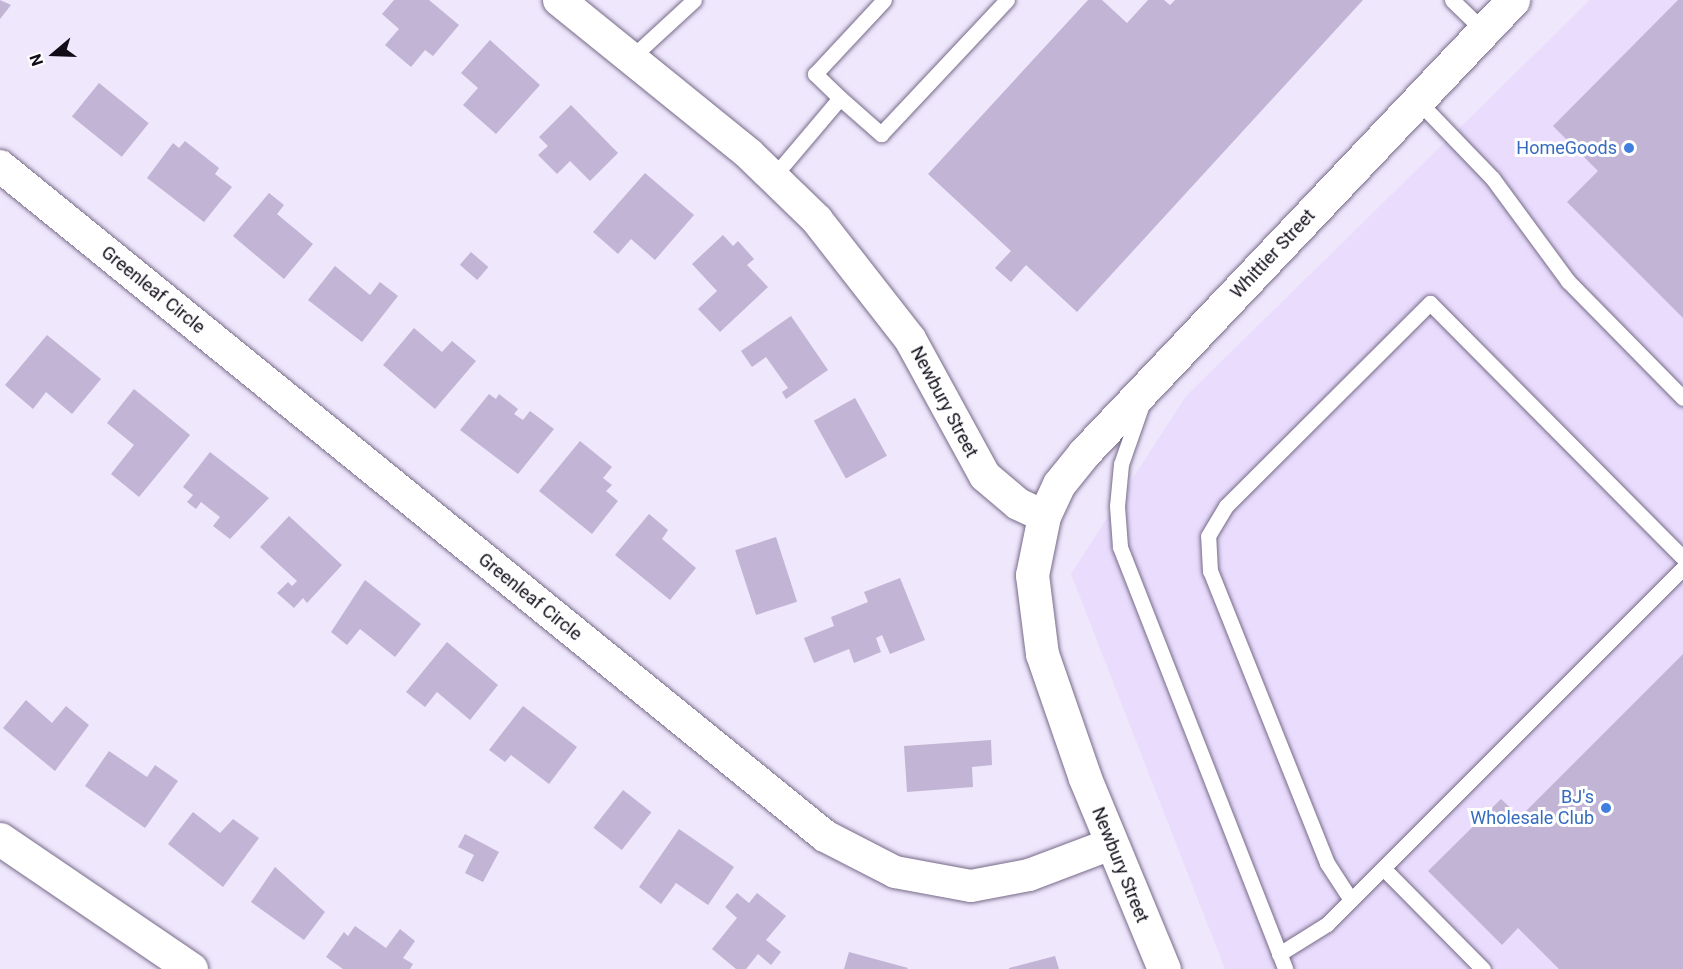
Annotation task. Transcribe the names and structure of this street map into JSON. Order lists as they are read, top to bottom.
{
  "streets": {
    "street": ["Whittier Street", "Greenleaf Circle", "Newbury Street"]
  },
  "crossings": [
    ["Whittier Street", "Newbury Street"],
    ["Greenleaf Circle", "Newbury Street"]
  ],
  "places": ["HomeGoods", "BJ's Wholesale Club"],
  "north": "left"
}
